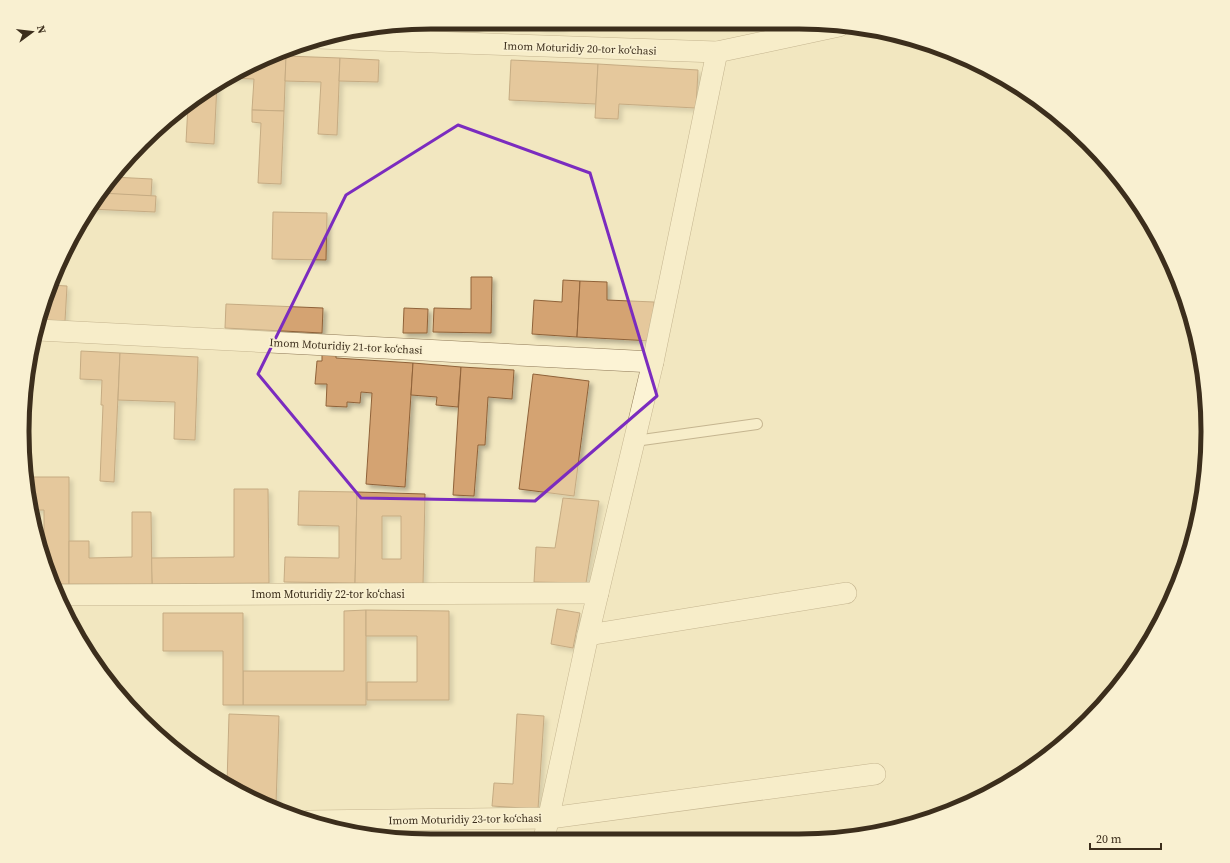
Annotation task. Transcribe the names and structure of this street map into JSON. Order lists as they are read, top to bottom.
{
  "streets": {
    "street": [
      "Imom Moturidiy 20-tor koʻchasi",
      "Imom Moturidiy 21-tor koʻchasi",
      "Imom Moturidiy 22-tor koʻchasi",
      "Imom Moturidiy 23-tor koʻchasi"
    ]
  },
  "scale_bar": "20 m",
  "north": "right"
}
